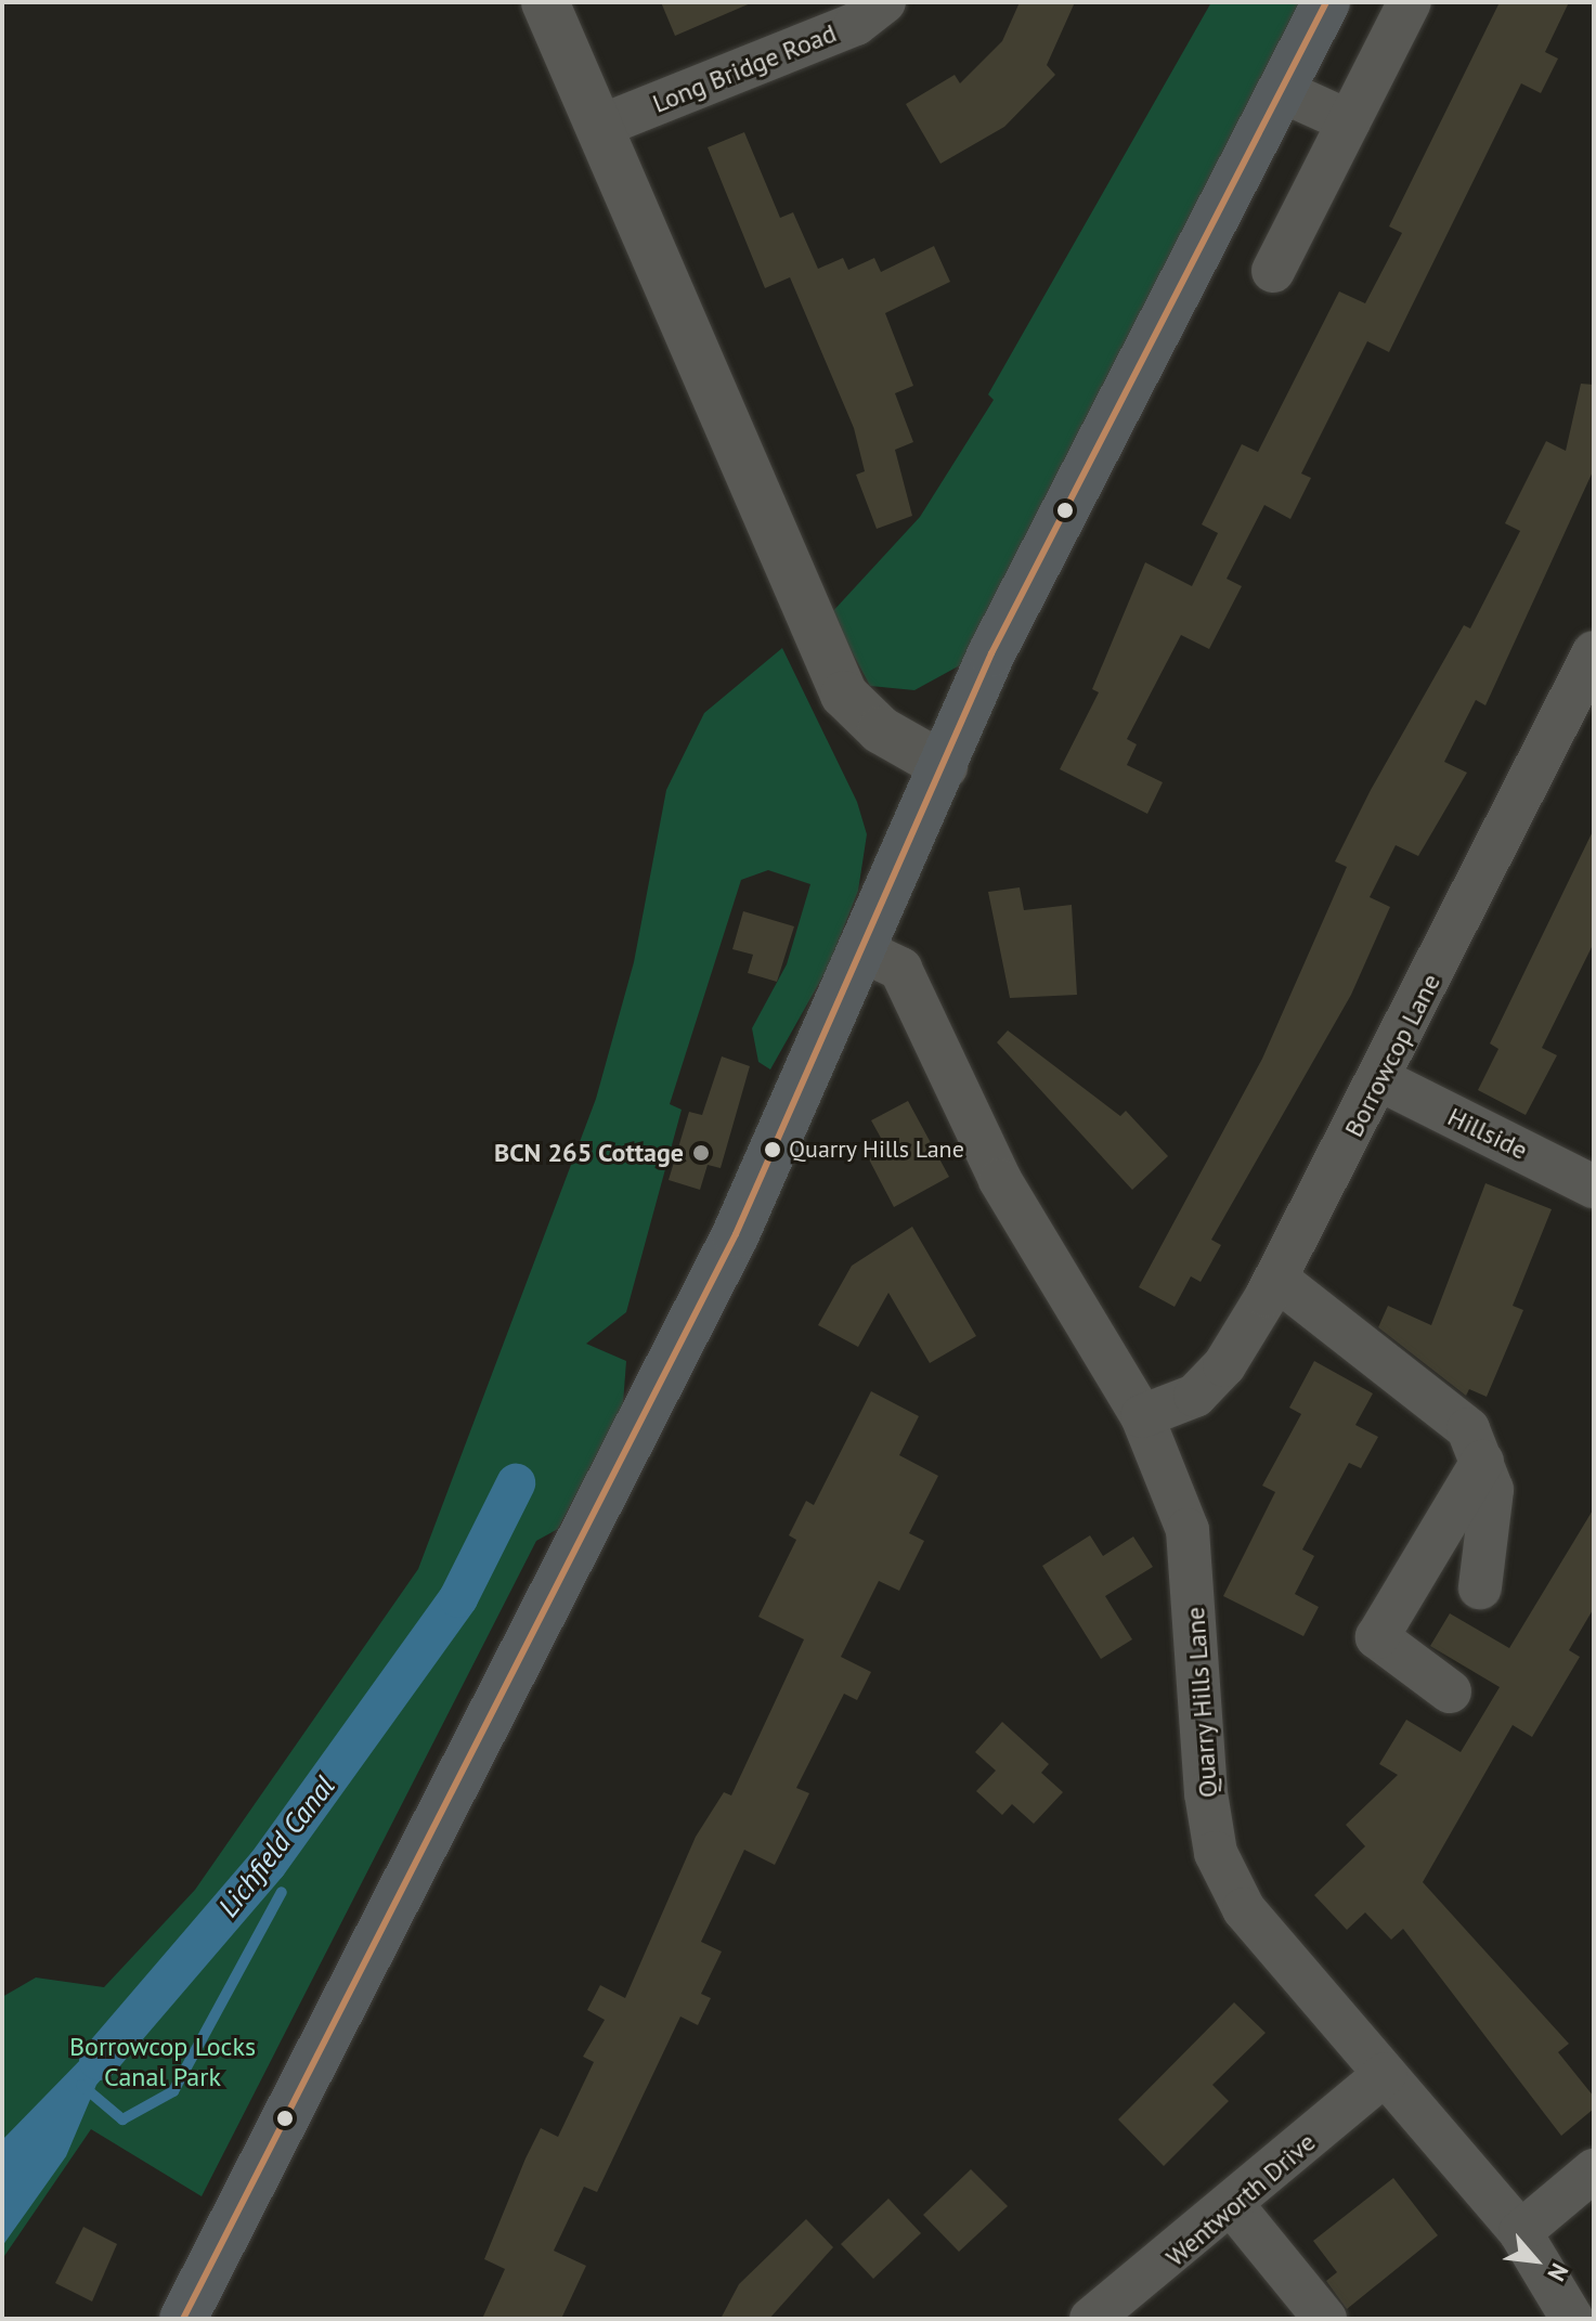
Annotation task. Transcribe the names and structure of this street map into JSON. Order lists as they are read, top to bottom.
{
  "streets": {
    "street": [
      "Long Bridge Road",
      "Borrowcop Lane",
      "Hillside",
      "Quarry Hills Lane",
      "Wentworth Drive"
    ]
  },
  "crossings": [
    ["Borrowcop Lane", "Hillside"],
    ["Borrowcop Lane", "Quarry Hills Lane"],
    ["Quarry Hills Lane", "Wentworth Drive"]
  ],
  "water": ["Lichfield Canal"],
  "parks": ["Borrowcop Locks Canal Park"],
  "places": ["Quarry Hills Lane", "BCN 265 Cottage"],
  "north": "bottom right"
}
